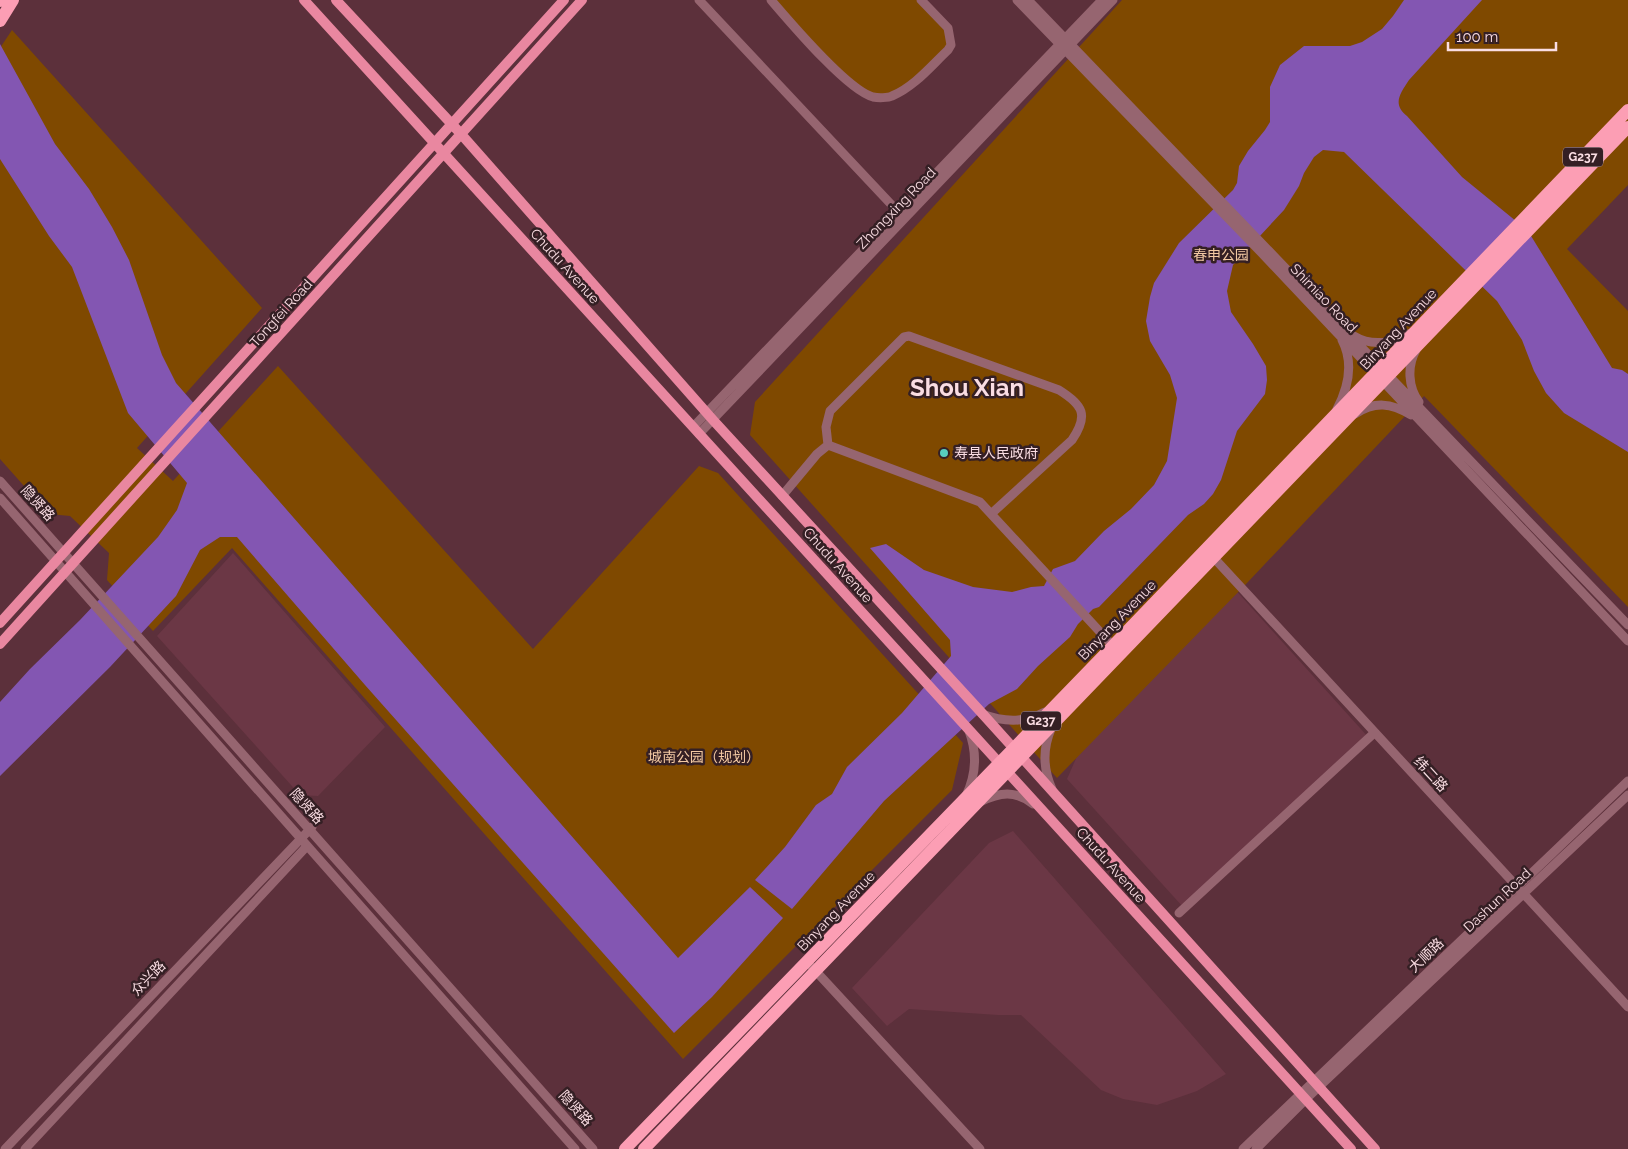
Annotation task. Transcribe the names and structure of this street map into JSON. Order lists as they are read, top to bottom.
{
  "streets": {
    "highway": ["G237", "Binyang Avenue"],
    "main road": ["Chudu Avenue", "Tongfei Road"],
    "street": [
      "Zhongxing Road",
      "Shimiao Road",
      "隐贤路",
      "纬二路",
      "Dashun Road",
      "大顺路",
      "众兴路"
    ]
  },
  "crossings": [
    ["Zhongxing Road", "Chudu Avenue"],
    ["Zhongxing Road", "Shimiao Road"],
    ["Chudu Avenue", "Tongfei Road"],
    ["Chudu Avenue", "Binyang Avenue"],
    ["Chudu Avenue", "Dashun Road"],
    ["Shimiao Road", "Binyang Avenue"],
    ["Tongfei Road", "隐贤路"],
    ["Binyang Avenue", "纬二路"],
    ["隐贤路", "众兴路"],
    ["纬二路", "Dashun Road"],
    ["纬二路", "大顺路"],
    ["Dashun Road", "大顺路"]
  ],
  "districts": ["Shou Xian"],
  "parks": ["春申公园", "城南公园（规划）"],
  "places": ["寿县人民政府"],
  "scale_bar": "100 m"
}
